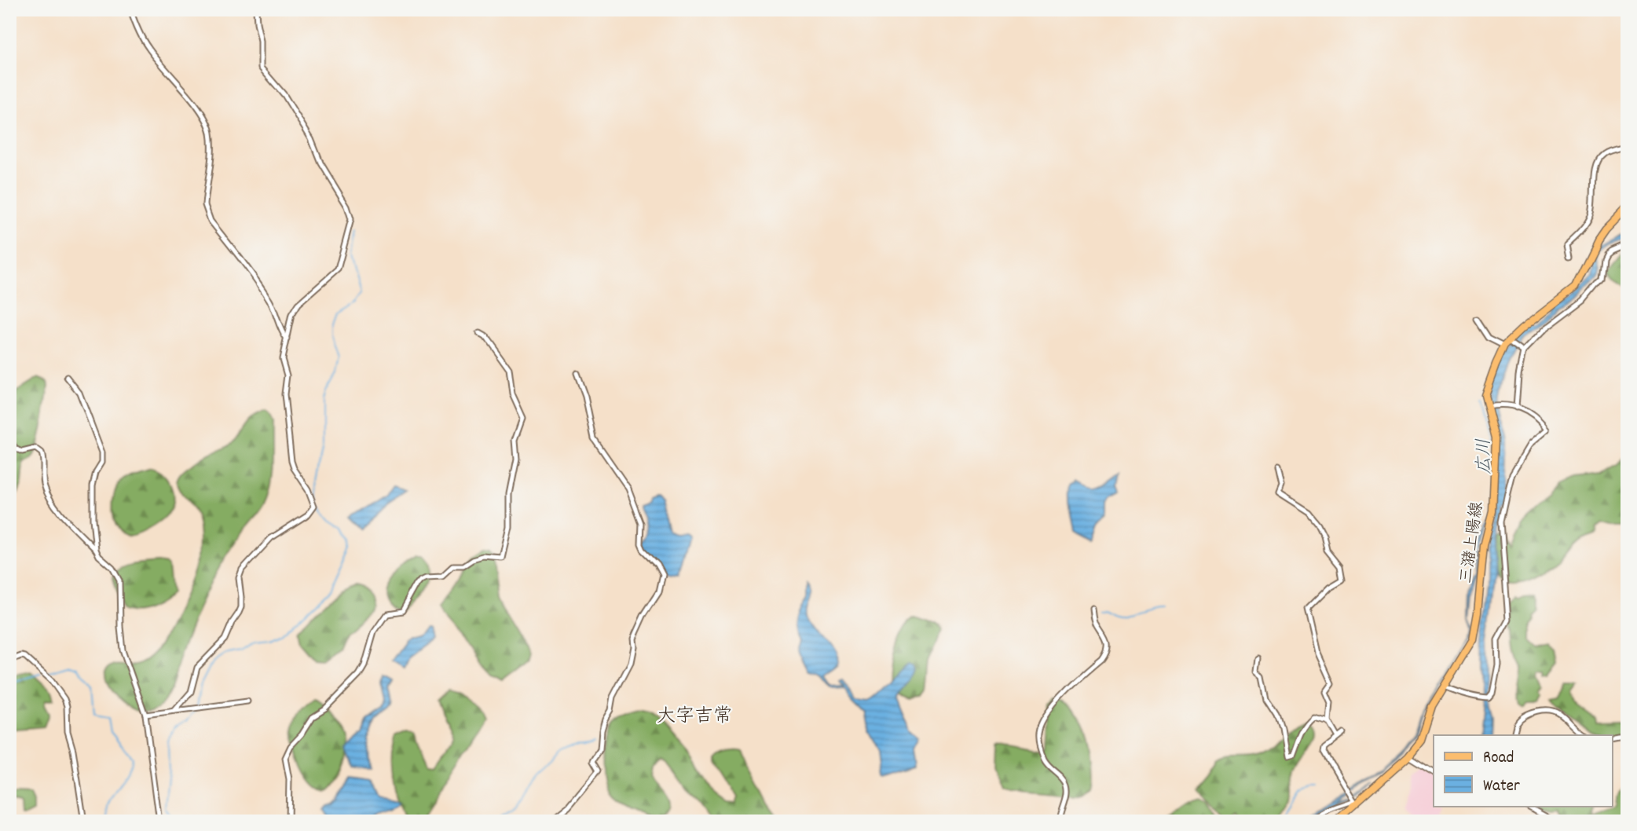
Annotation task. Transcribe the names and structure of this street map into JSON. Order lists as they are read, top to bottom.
{
  "streets": {
    "main road": ["三潴上陽線"]
  },
  "districts": ["大字吉常"],
  "water": ["広川"],
  "legend": ["Road", "Water"]
}
